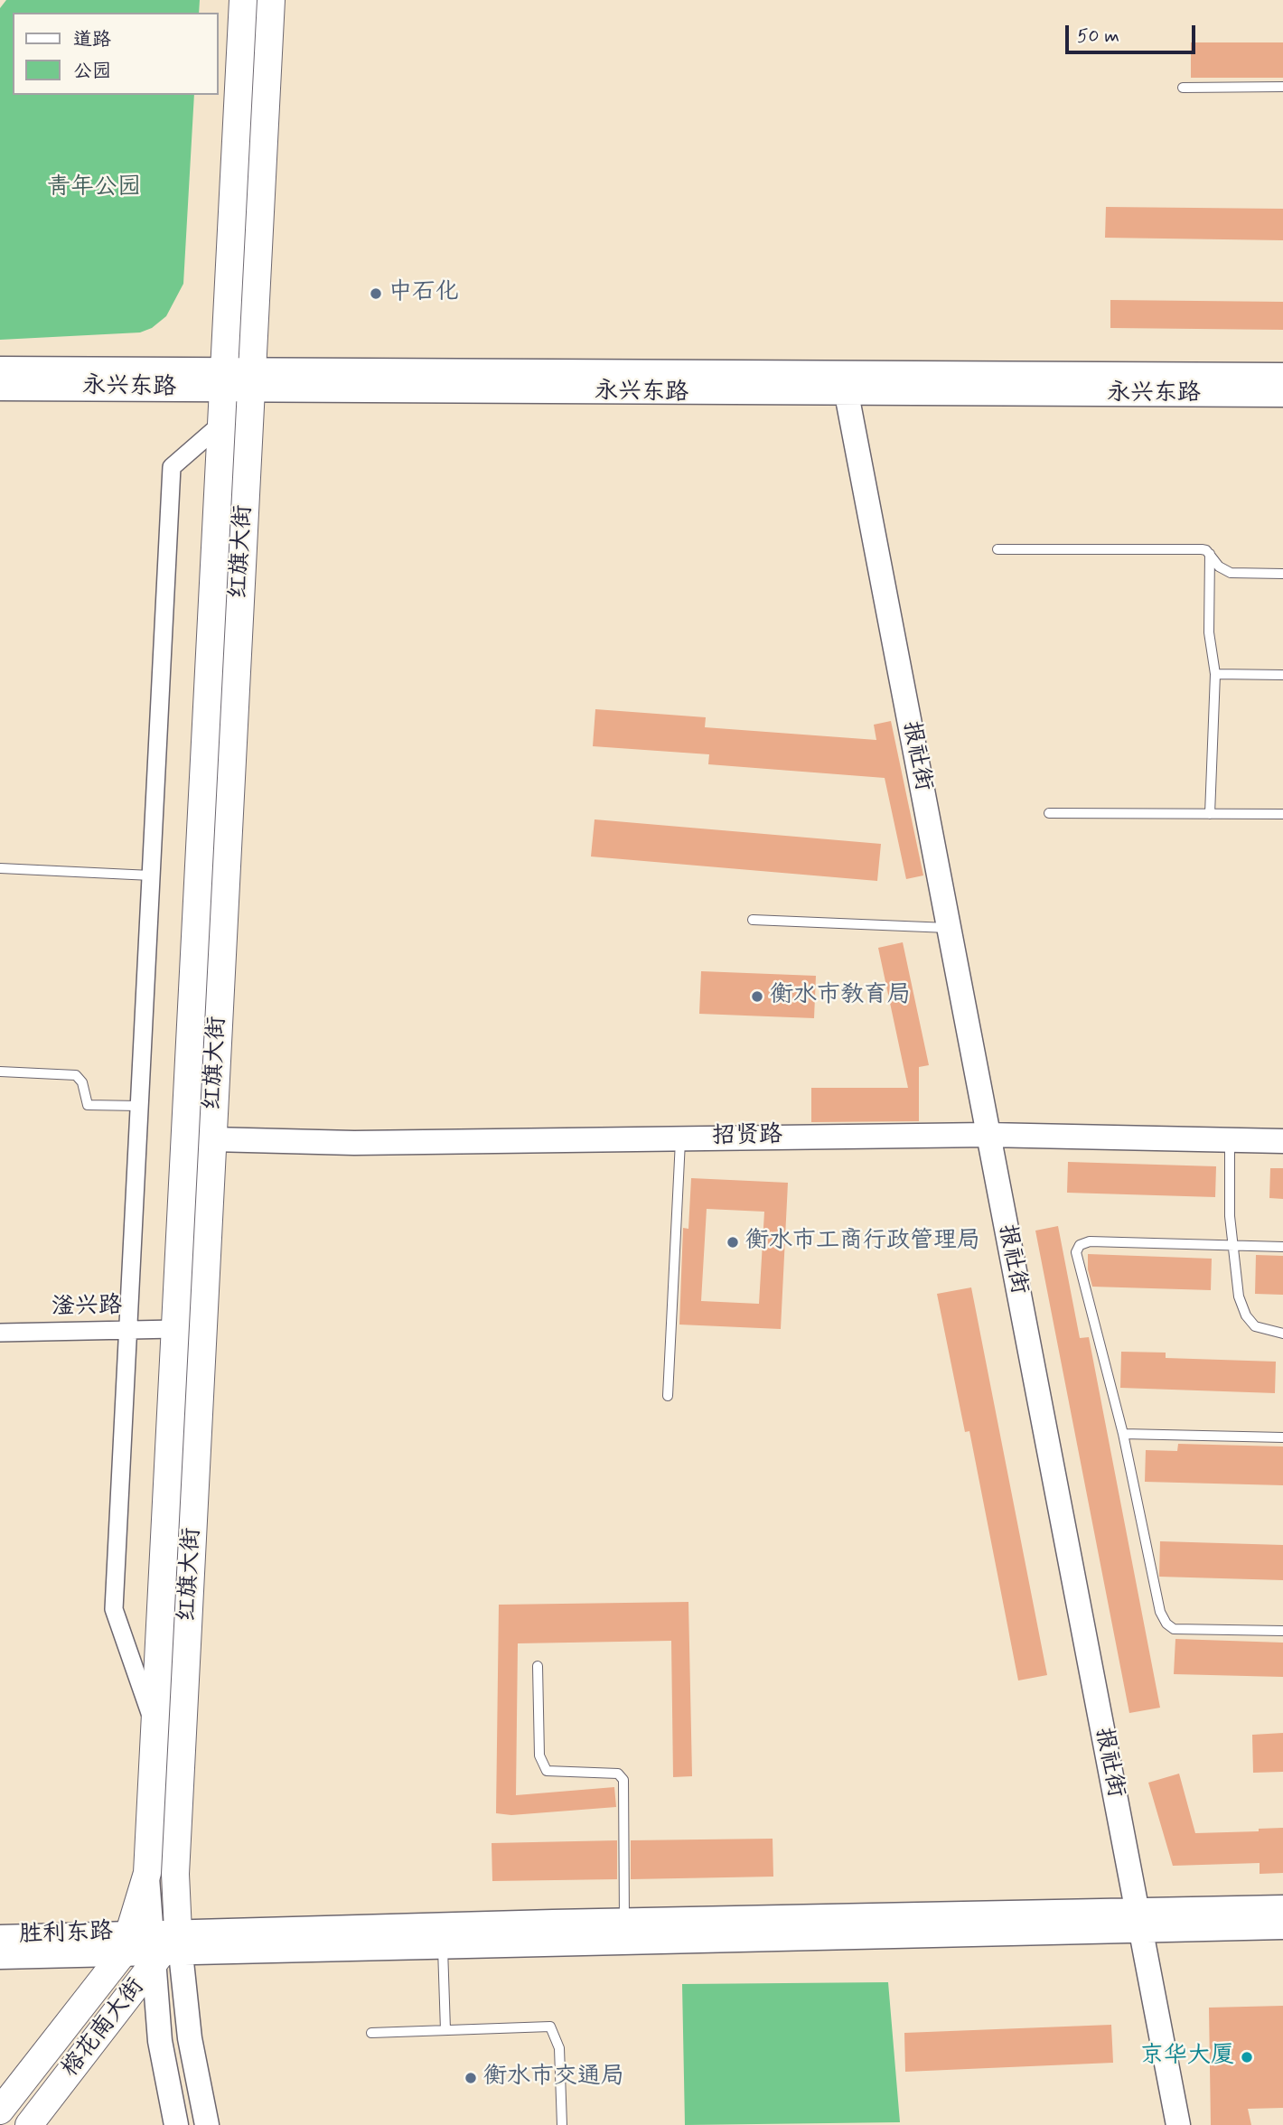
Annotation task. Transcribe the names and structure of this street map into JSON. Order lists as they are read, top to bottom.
{
  "streets": {
    "main road": [
      "永兴东路",
      "红旗大街",
      "报社街",
      "招贤路",
      "胜利东路",
      "榕花南大街"
    ],
    "street": ["滏兴路"]
  },
  "crossings": [
    ["永兴东路", "红旗大街"],
    ["永兴东路", "报社街"],
    ["红旗大街", "招贤路"],
    ["红旗大街", "滏兴路"],
    ["红旗大街", "胜利东路"],
    ["红旗大街", "榕花南大街"],
    ["报社街", "招贤路"],
    ["胜利东路", "榕花南大街"]
  ],
  "parks": ["青年公园"],
  "places": [
    "中石化",
    "衡水市教育局",
    "衡水市工商行政管理局",
    "京华大厦",
    "衡水市交通局"
  ],
  "legend": ["道路", "公园"],
  "scale_bar": "50 m"
}
